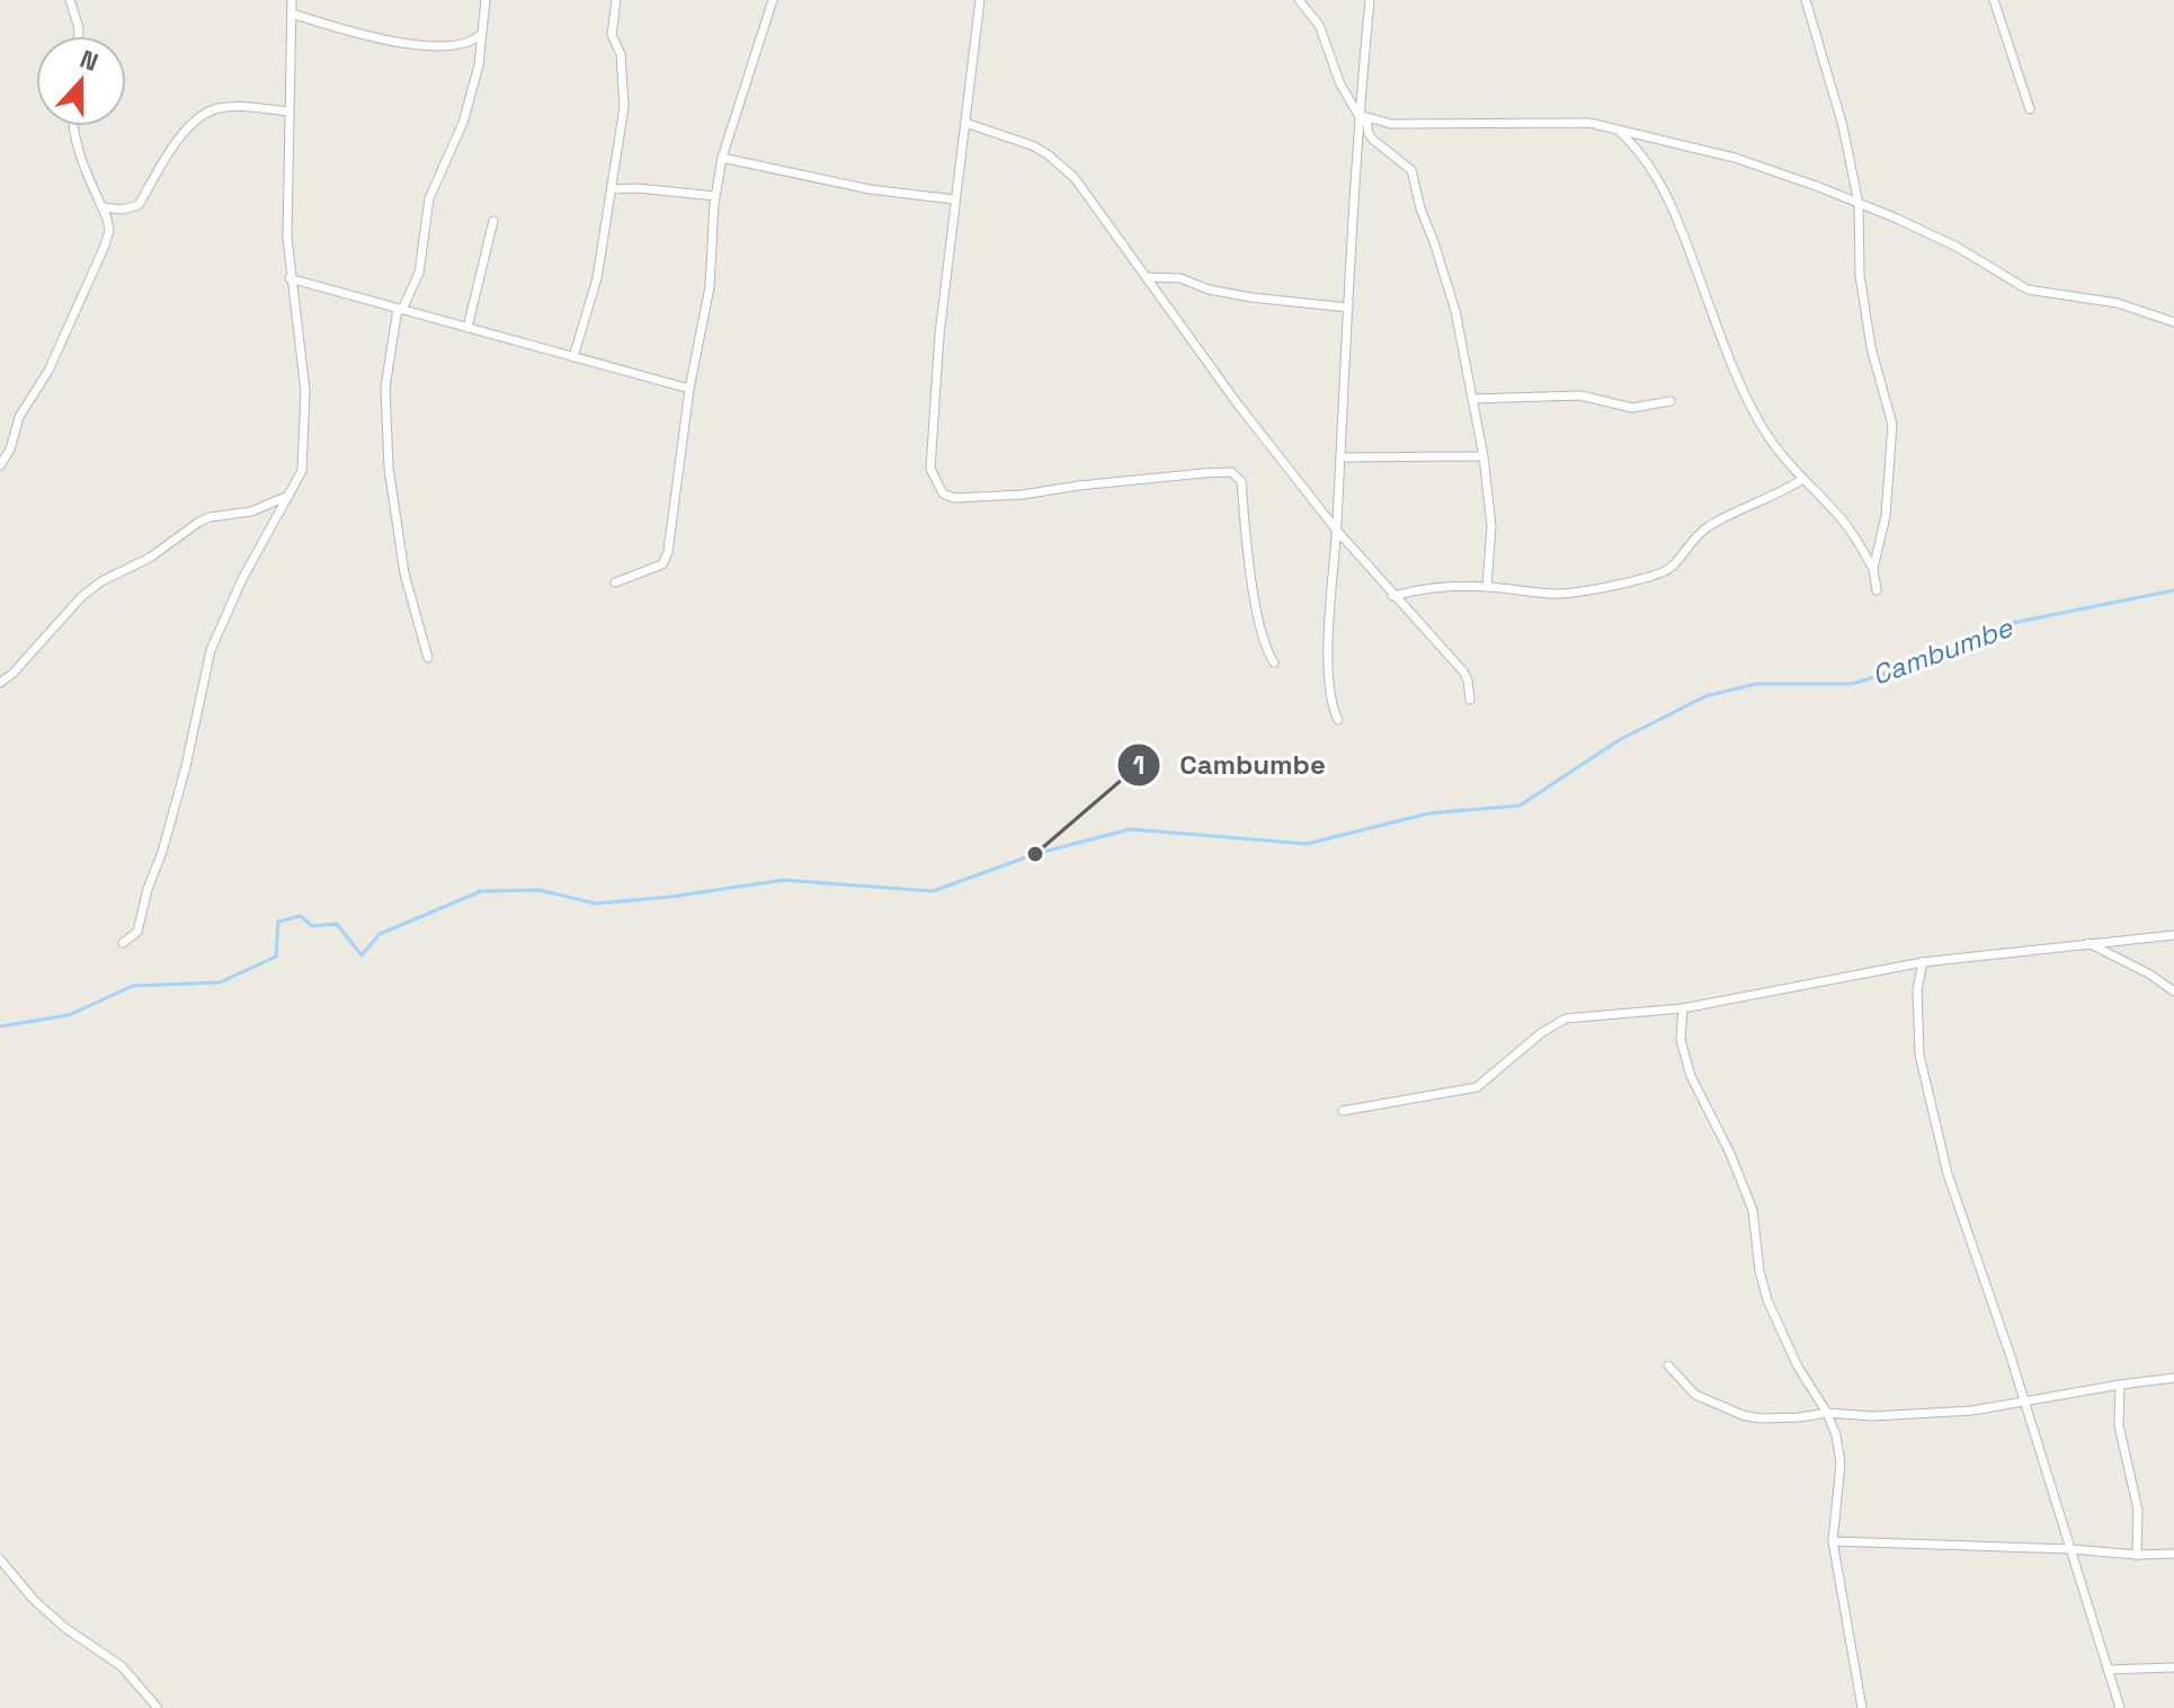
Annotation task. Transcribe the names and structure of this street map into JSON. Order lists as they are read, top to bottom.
{
  "water": ["Cambumbe"],
  "places": ["Cambumbe"],
  "north": "top"
}
